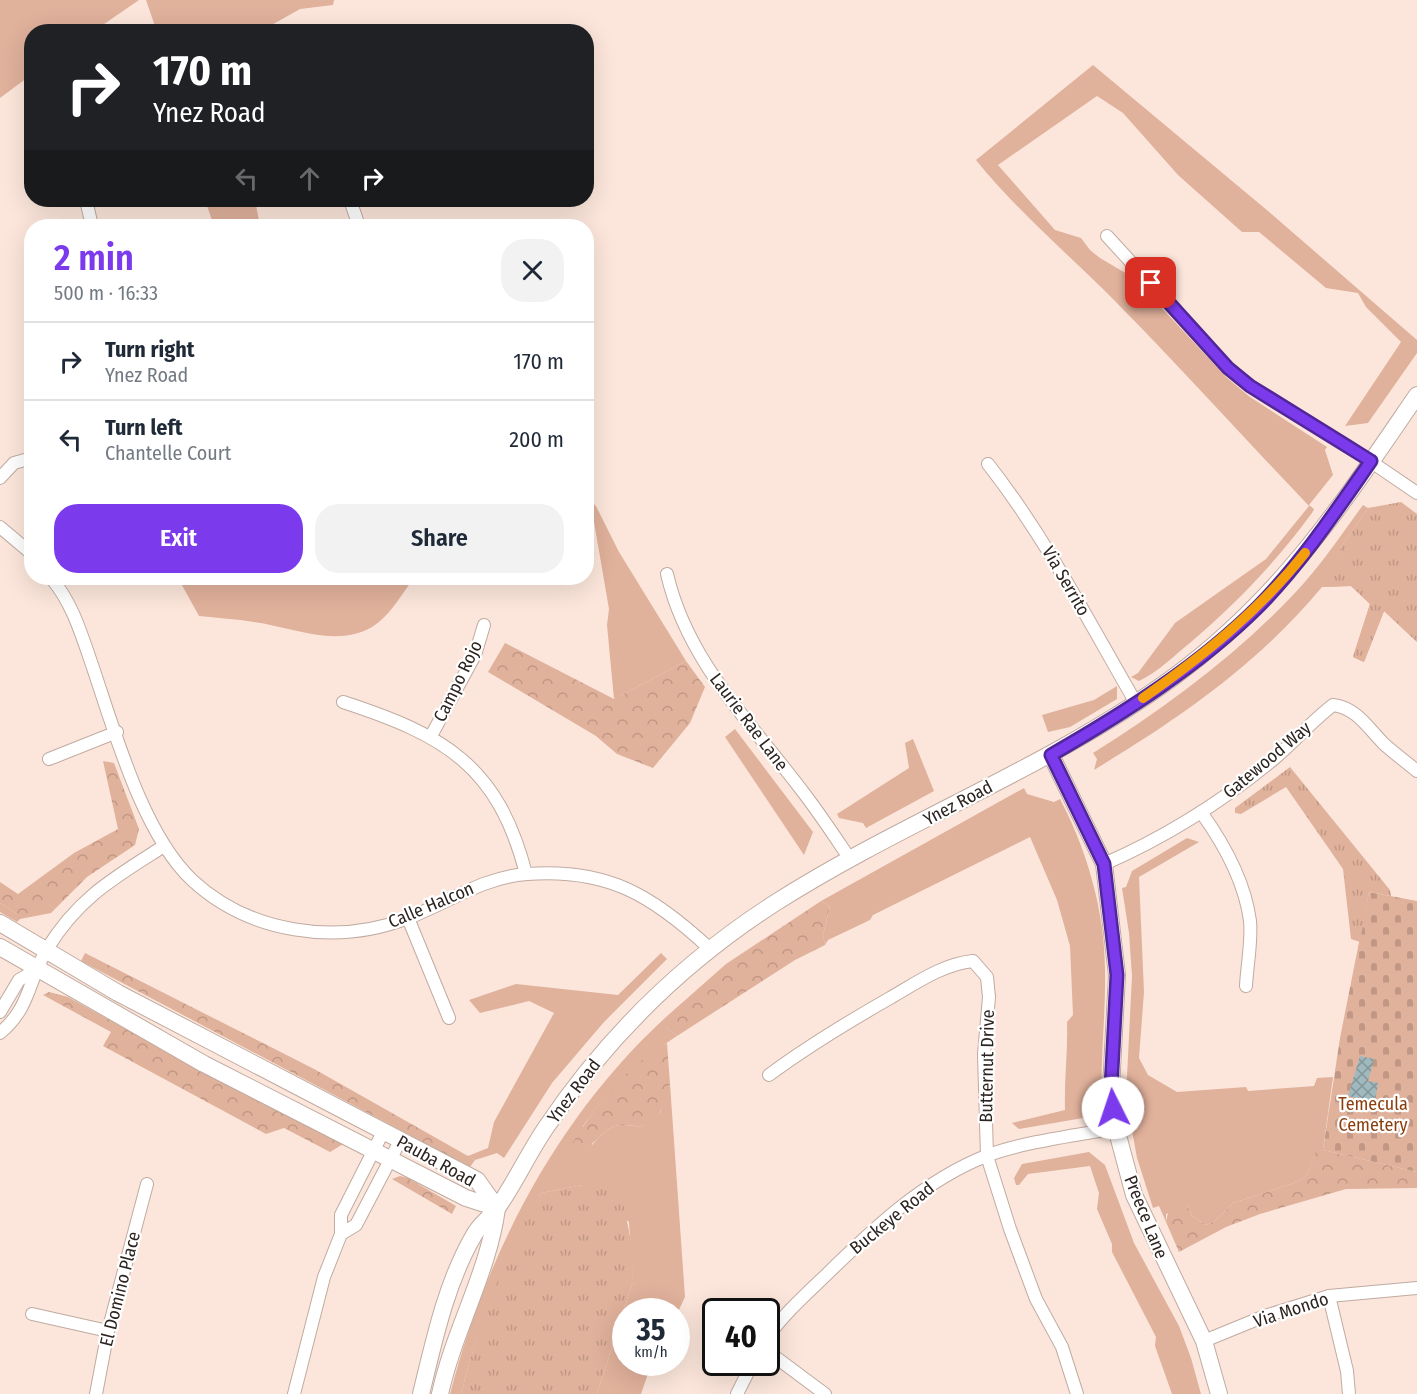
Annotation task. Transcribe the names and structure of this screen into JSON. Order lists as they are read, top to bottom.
{
  "streets": {
    "main road": ["Ynez Road", "Pauba Road", "Preece Lane"],
    "street": [
      "Via Serrito",
      "Campo Rojo",
      "Laurie Rae Lane",
      "Gatewood Way",
      "Calle Halcon",
      "Butternut Drive",
      "Buckeye Road",
      "El Domino Place",
      "Via Mondo"
    ]
  },
  "crossings": [
    ["Via Serrito", "Ynez Road"],
    ["Laurie Rae Lane", "Ynez Road"],
    ["Gatewood Way", "Preece Lane"],
    ["Ynez Road", "Calle Halcon"],
    ["Ynez Road", "Pauba Road"],
    ["Ynez Road", "Preece Lane"],
    ["Butternut Drive", "Buckeye Road"],
    ["Preece Lane", "Buckeye Road"],
    ["Preece Lane", "Via Mondo"]
  ],
  "parks": ["Temecula Cemetery"],
  "page": {
    "turn": ["170 m", "Ynez Road"],
    "heading": ["2 min", "500 m · 16:33"],
    "list": [
      {
        "name": "Turn right",
        "note": "Ynez Road",
        "value": "170 m"
      },
      {
        "name": "Turn left",
        "note": "Chantelle Court",
        "value": "200 m"
      }
    ],
    "buttons": ["Exit", "Share"],
    "speed": "35 km/h",
    "limit": "40"
  }
}
